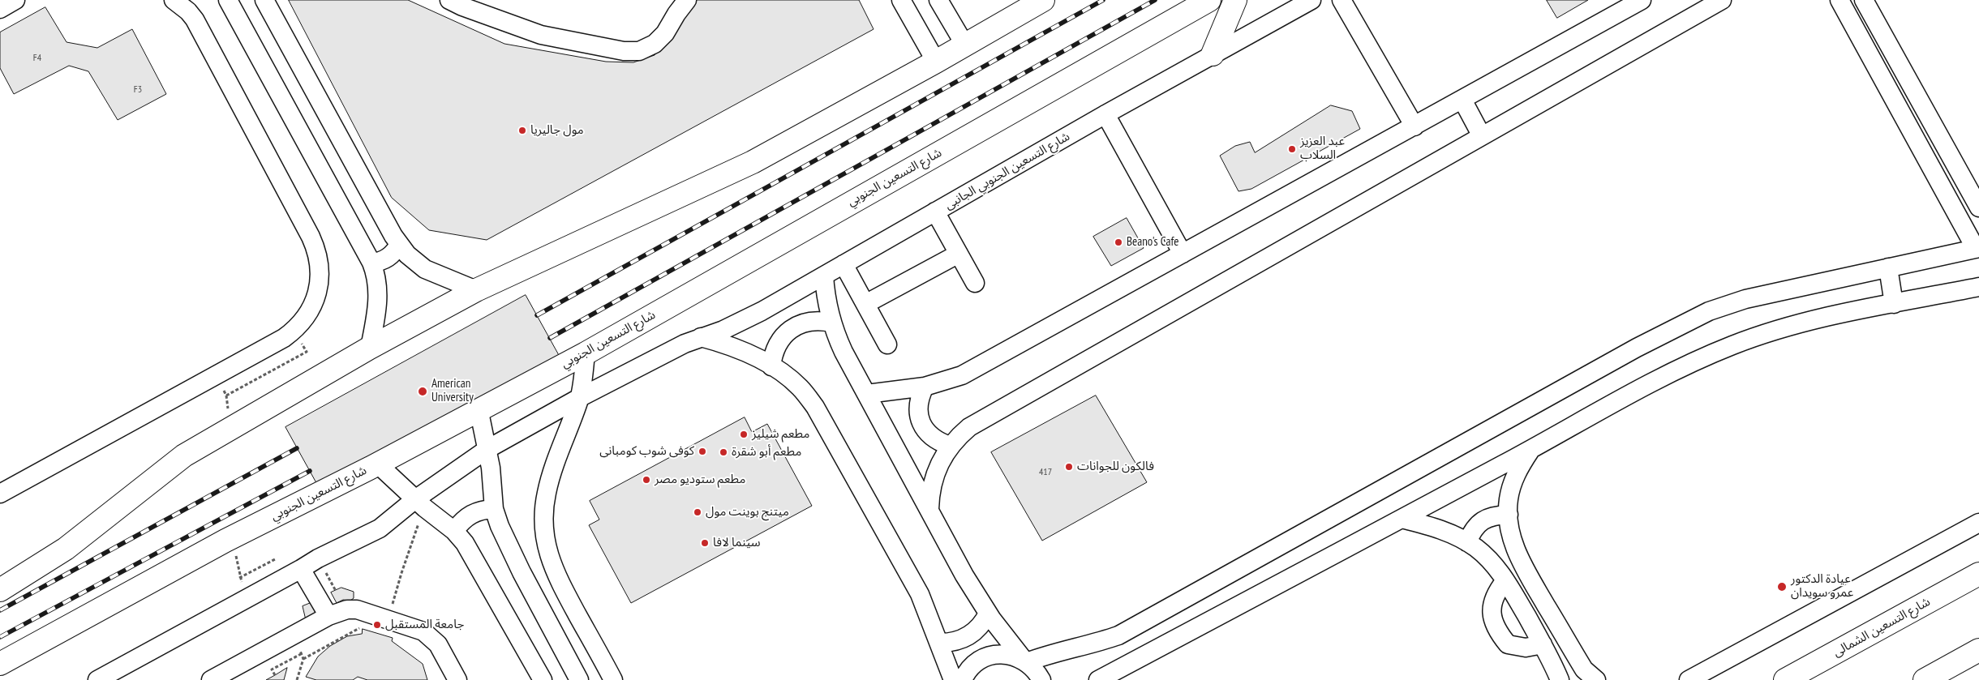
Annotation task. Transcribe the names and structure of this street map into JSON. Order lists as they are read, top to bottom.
{
  "streets": {
    "main road": ["شارع التسعين الجنوبي", "شارع التسعين الشمالى"],
    "street": ["شارع التسعين الجنوبي الجانبى"]
  },
  "places": [
    "مول جاليريا",
    "عبد العزيز السلاب",
    "Beano's Cafe",
    "American University",
    "مطعم شيليز",
    "كوفى شوب كومبانى",
    "مطعم أبو شقرة",
    "فالكون للجوانات",
    "مطعم ستوديو مصر",
    "ميتنج بوينت مول",
    "سينما لافا",
    "عيادة الدكتور عمرو سويدان",
    "جامعة المستقبل"
  ],
  "house_numbers": ["F4", "F3", "417"]
}
